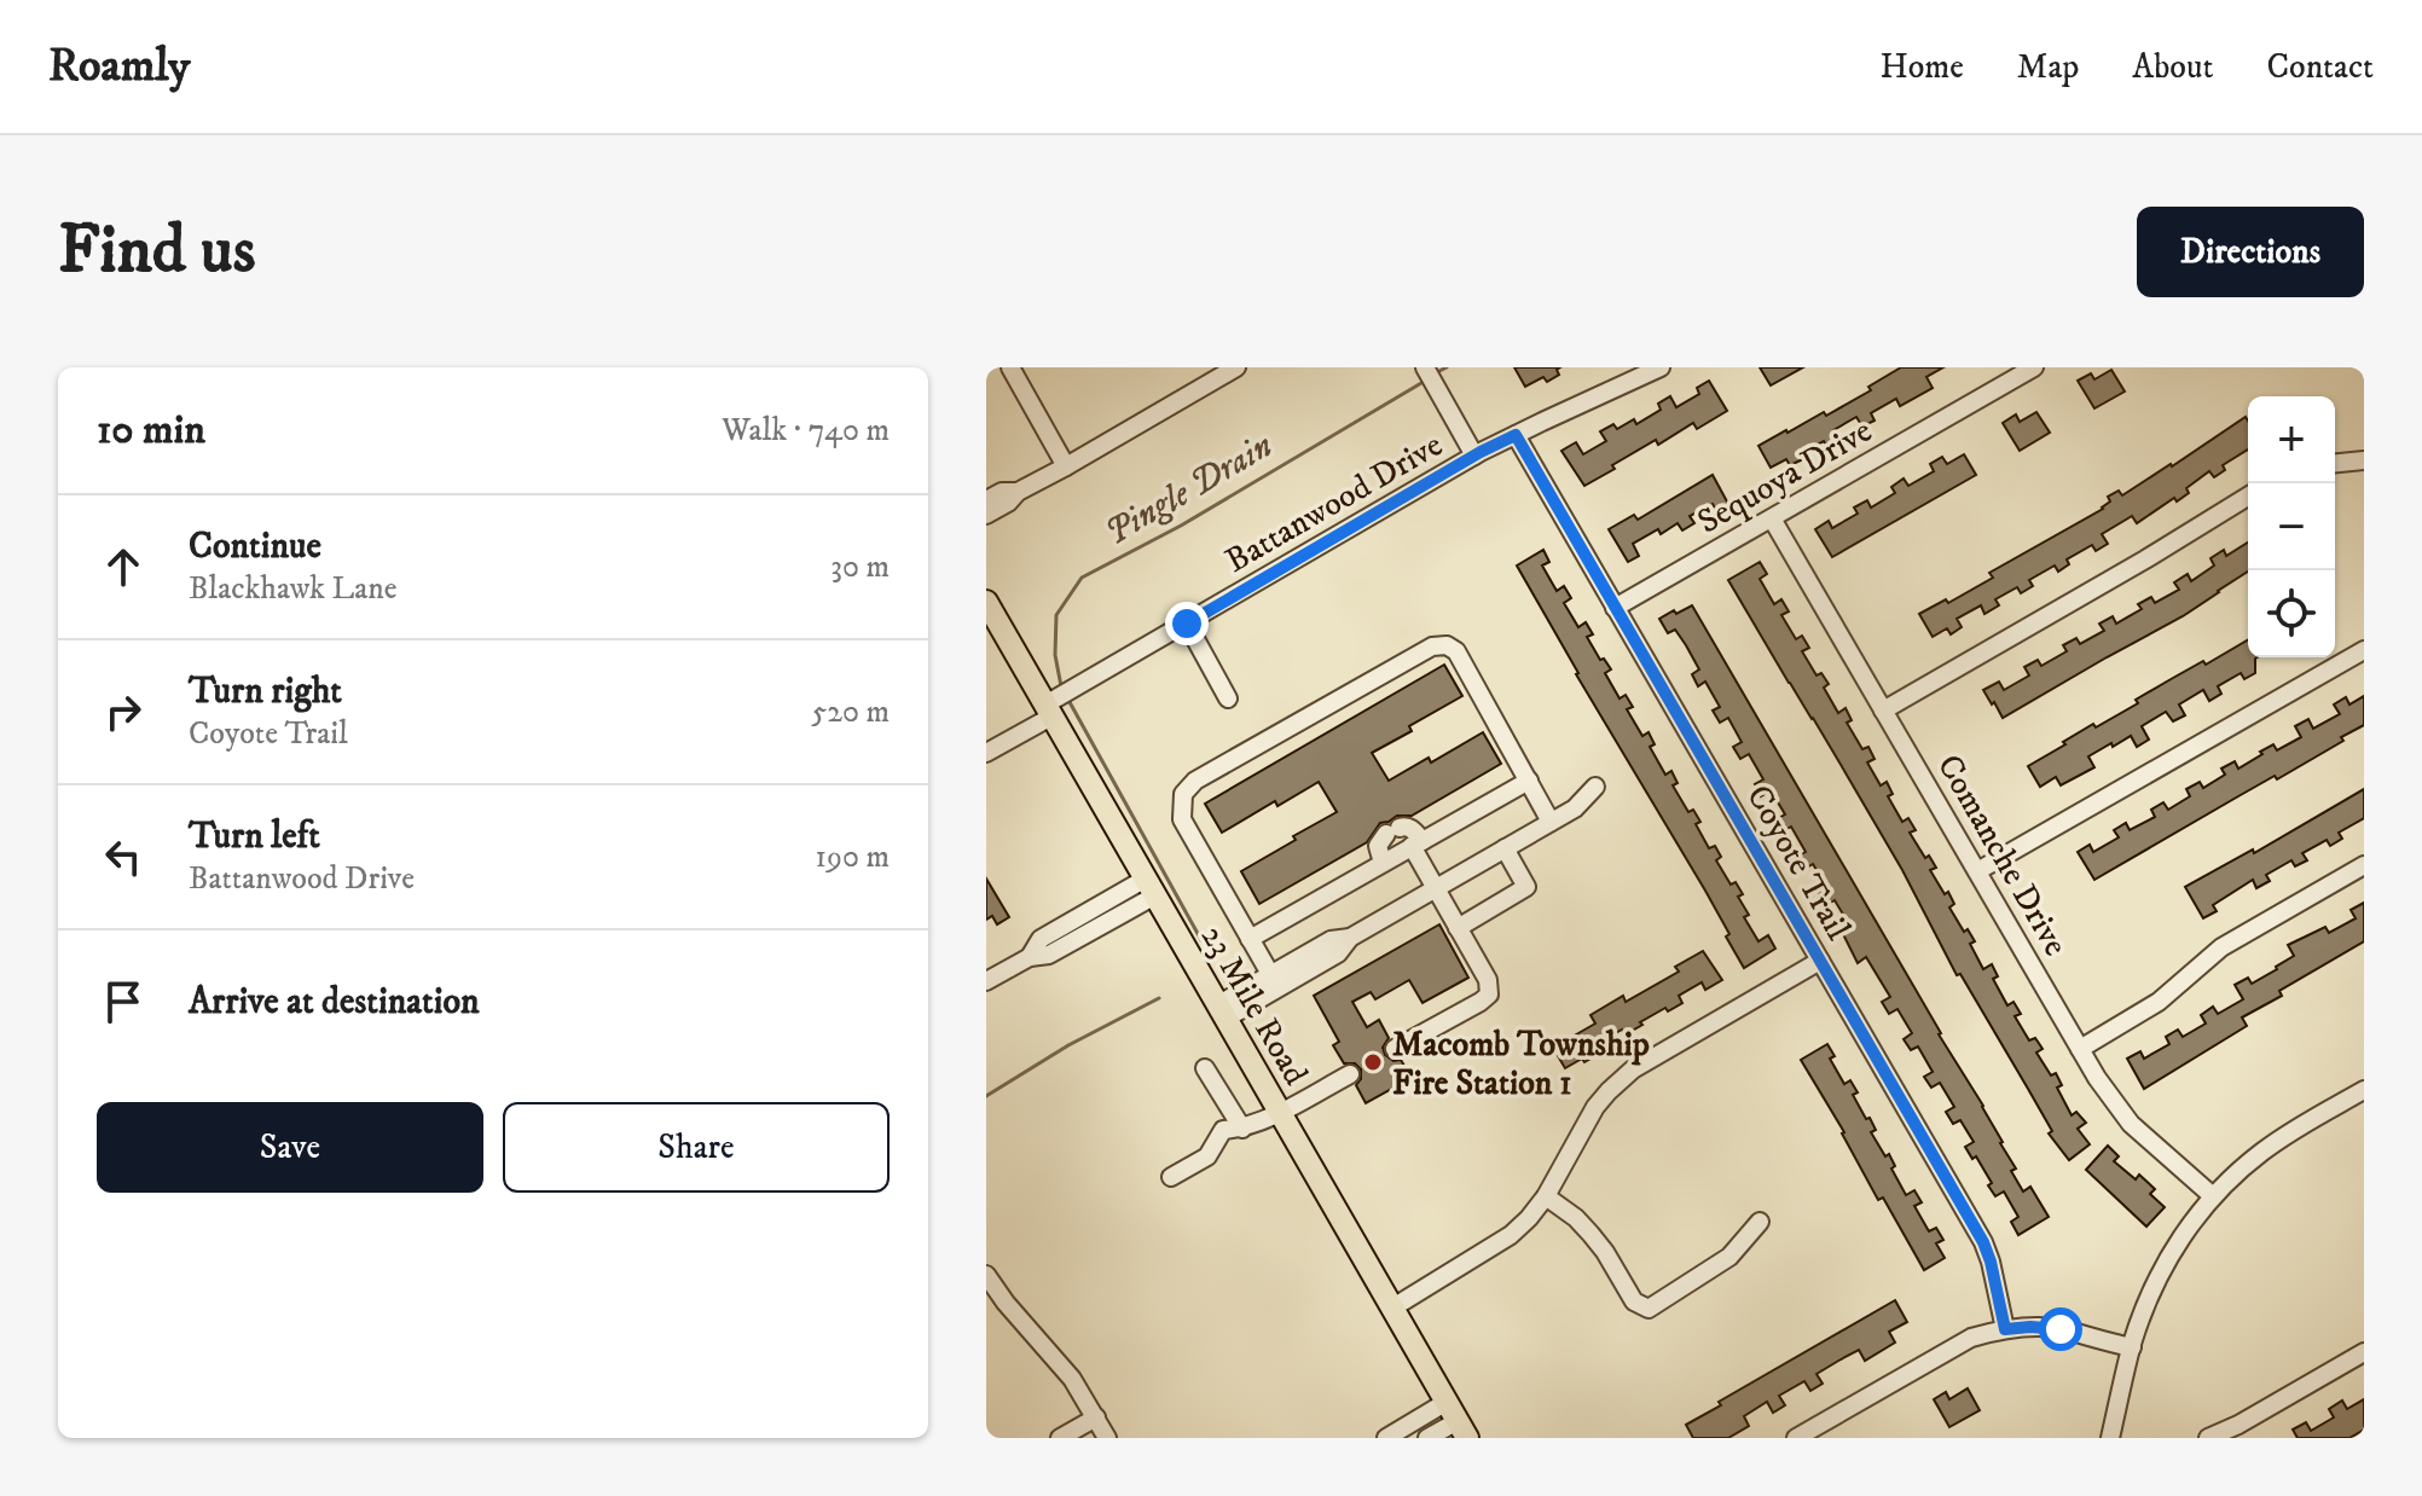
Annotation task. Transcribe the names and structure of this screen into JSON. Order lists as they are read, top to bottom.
{
  "streets": {
    "main road": ["23 Mile Road"],
    "street": [
      "Sequoya Drive",
      "Battanwood Drive",
      "Comanche Drive",
      "Coyote Trail"
    ]
  },
  "crossings": [
    ["Sequoya Drive", "Comanche Drive"],
    ["Sequoya Drive", "Coyote Trail"],
    ["Battanwood Drive", "Coyote Trail"],
    ["Battanwood Drive", "23 Mile Road"]
  ],
  "water": ["Pingle Drain"],
  "places": ["Macomb Township Fire Station 1"],
  "page": {
    "header": "Roamly",
    "nav": [
      "Home",
      "Map",
      "About",
      "Contact"
    ],
    "buttons": [
      "Directions",
      ["Save", "Share"]
    ],
    "title": "Find us",
    "heading": ["10 min", "Walk · 740 m"],
    "map_buttons": ["+", "−"],
    "list": [
      ["Continue", "Blackhawk Lane", "30 m"],
      ["Turn right", "Coyote Trail", "520 m"],
      ["Turn left", "Battanwood Drive", "190 m"],
      "Arrive at destination"
    ]
  }
}
